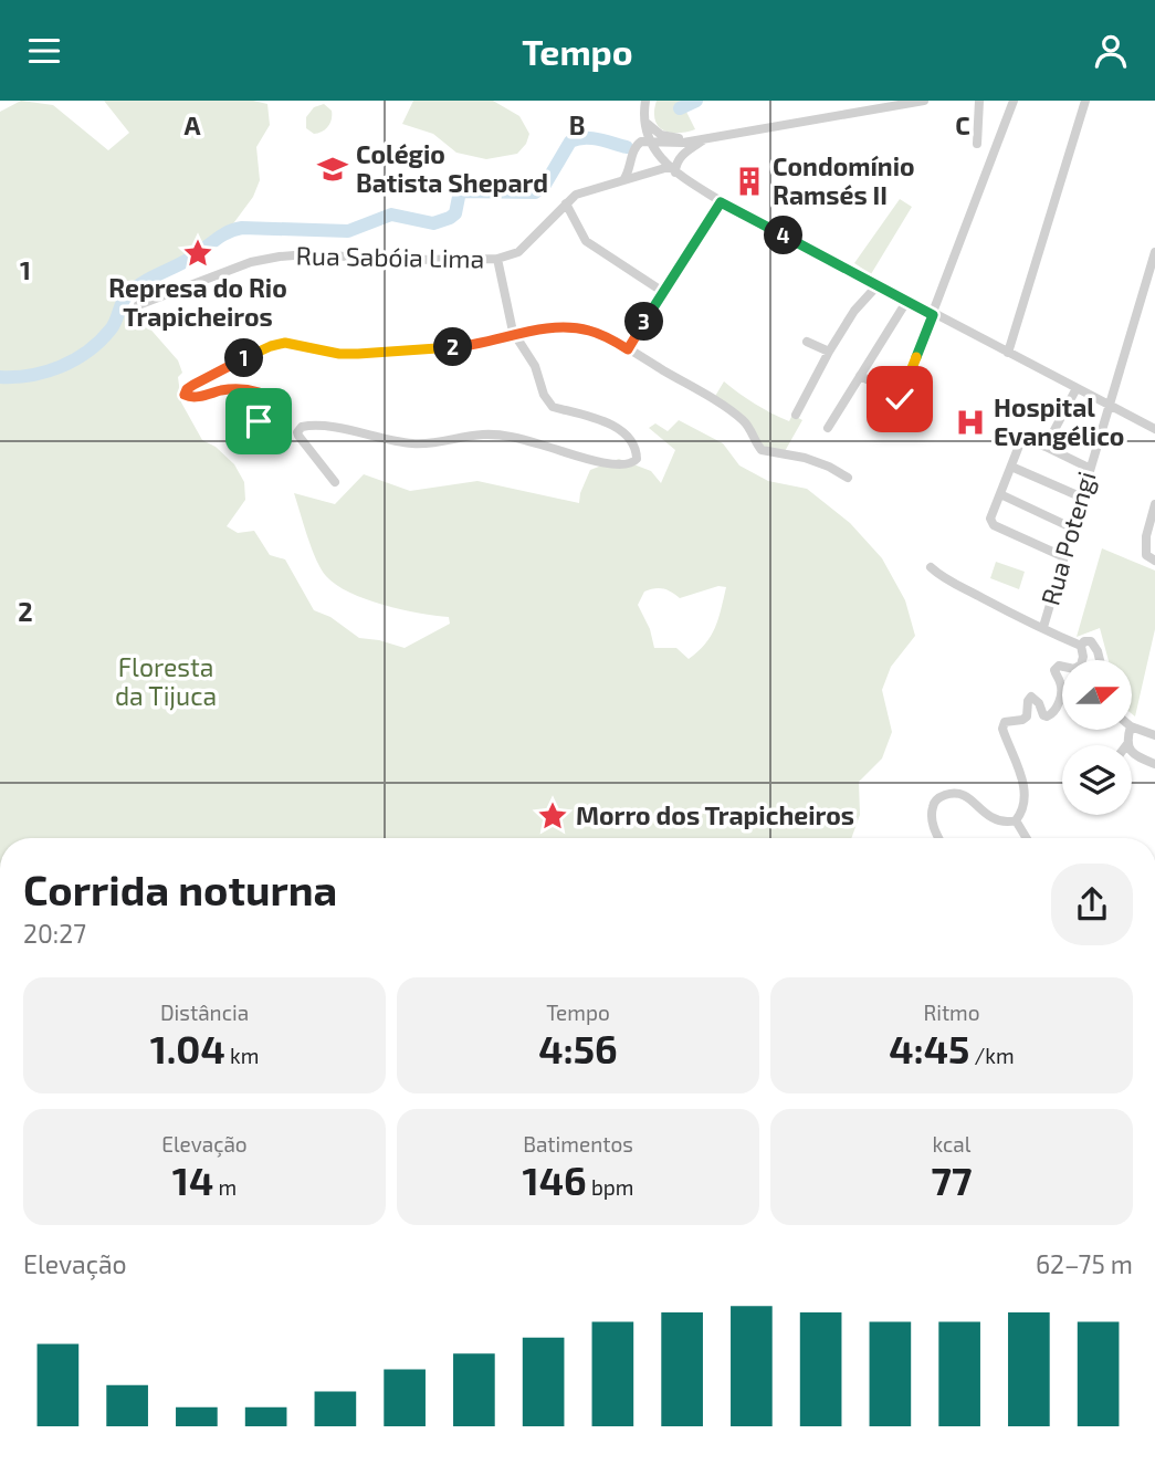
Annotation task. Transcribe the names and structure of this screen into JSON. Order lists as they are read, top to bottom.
{
  "streets": {
    "street": ["Rua Sabóia Lima", "Rua Potengi"]
  },
  "parks": ["Floresta da Tijuca"],
  "places": {
    "school or university": ["Colégio Batista Shepard"],
    "building": ["Condomínio Ramsés II"],
    "place": ["Represa do Rio Trapicheiros", "Morro dos Trapicheiros"],
    "hospital": ["Hospital Evangélico"]
  },
  "north": "right",
  "page": {
    "header": "Tempo",
    "pins": [
      "4",
      "3",
      "2",
      "1"
    ],
    "heading": ["Corrida noturna", "20:27"],
    "stats": [
      ["Distância", "1.04 km"],
      ["Tempo", "4:56"],
      ["Ritmo", "4:45 /km"],
      ["Elevação", "14 m"],
      ["Batimentos", "146 bpm"],
      ["kcal", "77"]
    ],
    "chart": ["Elevação", "62–75 m"]
  },
  "grid": {
    "columns": ["A", "B", "C"],
    "rows": ["1", "2"]
  }
}
